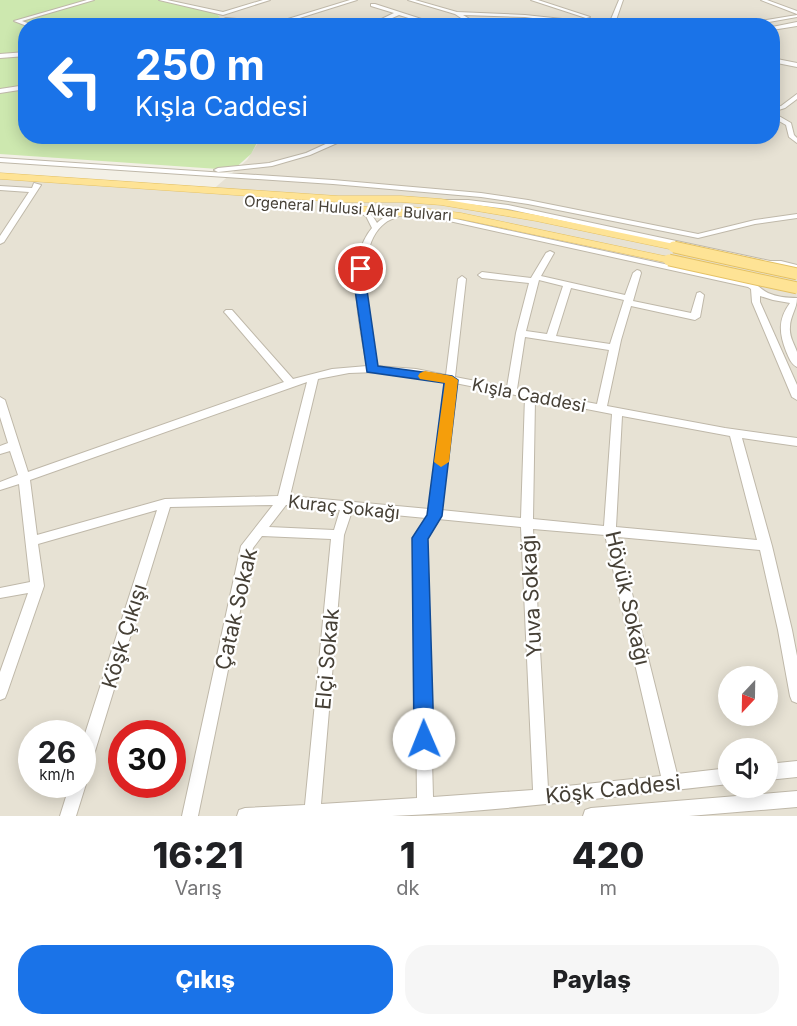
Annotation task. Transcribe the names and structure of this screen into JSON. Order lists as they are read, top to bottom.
{
  "streets": {
    "main road": ["Orgeneral Hulusi Akar Bulvarı"],
    "street": [
      "Kışla Caddesi",
      "Kuraç Sokağı",
      "Yuva Sokağı",
      "Höyük Sokağı",
      "Çatak Sokak",
      "Köşk Çıkışı",
      "Elçi Sokak",
      "Köşk Caddesi"
    ]
  },
  "crossings": [
    ["Kışla Caddesi", "Yuva Sokağı"],
    ["Kışla Caddesi", "Höyük Sokağı"],
    ["Kışla Caddesi", "Çatak Sokak"],
    ["Kuraç Sokağı", "Yuva Sokağı"],
    ["Kuraç Sokağı", "Höyük Sokağı"],
    ["Kuraç Sokağı", "Çatak Sokak"],
    ["Kuraç Sokağı", "Köşk Çıkışı"],
    ["Kuraç Sokağı", "Elçi Sokak"],
    ["Yuva Sokağı", "Köşk Caddesi"],
    ["Höyük Sokağı", "Köşk Caddesi"],
    ["Elçi Sokak", "Köşk Caddesi"]
  ],
  "north": "bottom",
  "page": {
    "turn": ["250 m", "Kışla Caddesi"],
    "speed": "26 km/h",
    "limit": "30",
    "eta": [
      "16:21",
      "Varış",
      "1",
      "dk",
      "420",
      "m"
    ],
    "buttons": ["Çıkış", "Paylaş"]
  }
}
